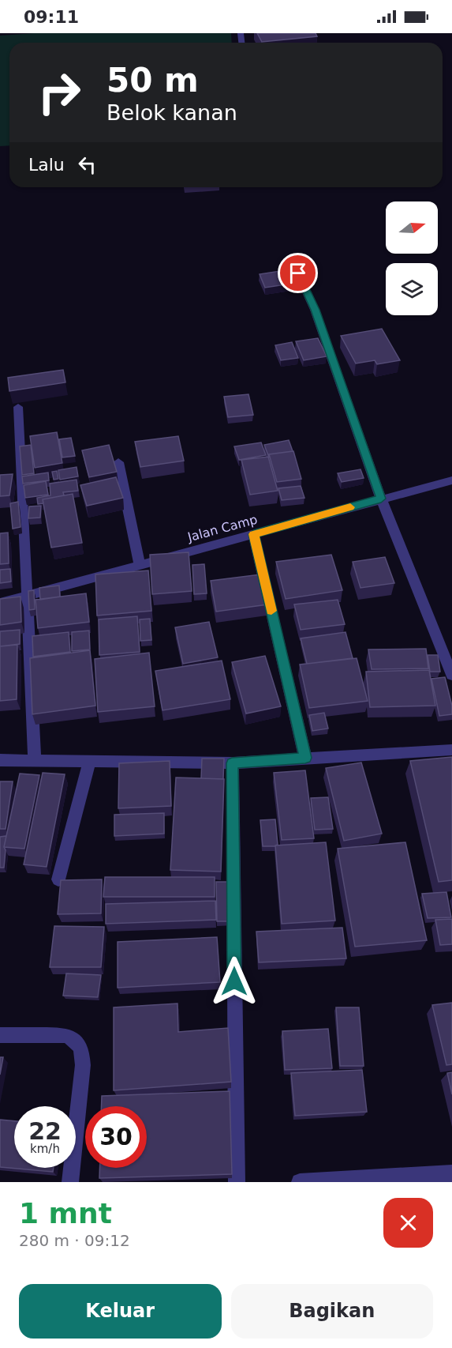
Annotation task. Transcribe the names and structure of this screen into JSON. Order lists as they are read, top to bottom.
{
  "streets": {
    "street": ["Jalan Camp"]
  },
  "north": "right",
  "page": {
    "status": "09:11",
    "turn": ["50 m", "Belok kanan"],
    "then": "Lalu",
    "speed": "22 km/h",
    "limit": "30",
    "heading": ["1 mnt", "280 m · 09:12"],
    "buttons": ["Keluar", "Bagikan"]
  }
}
